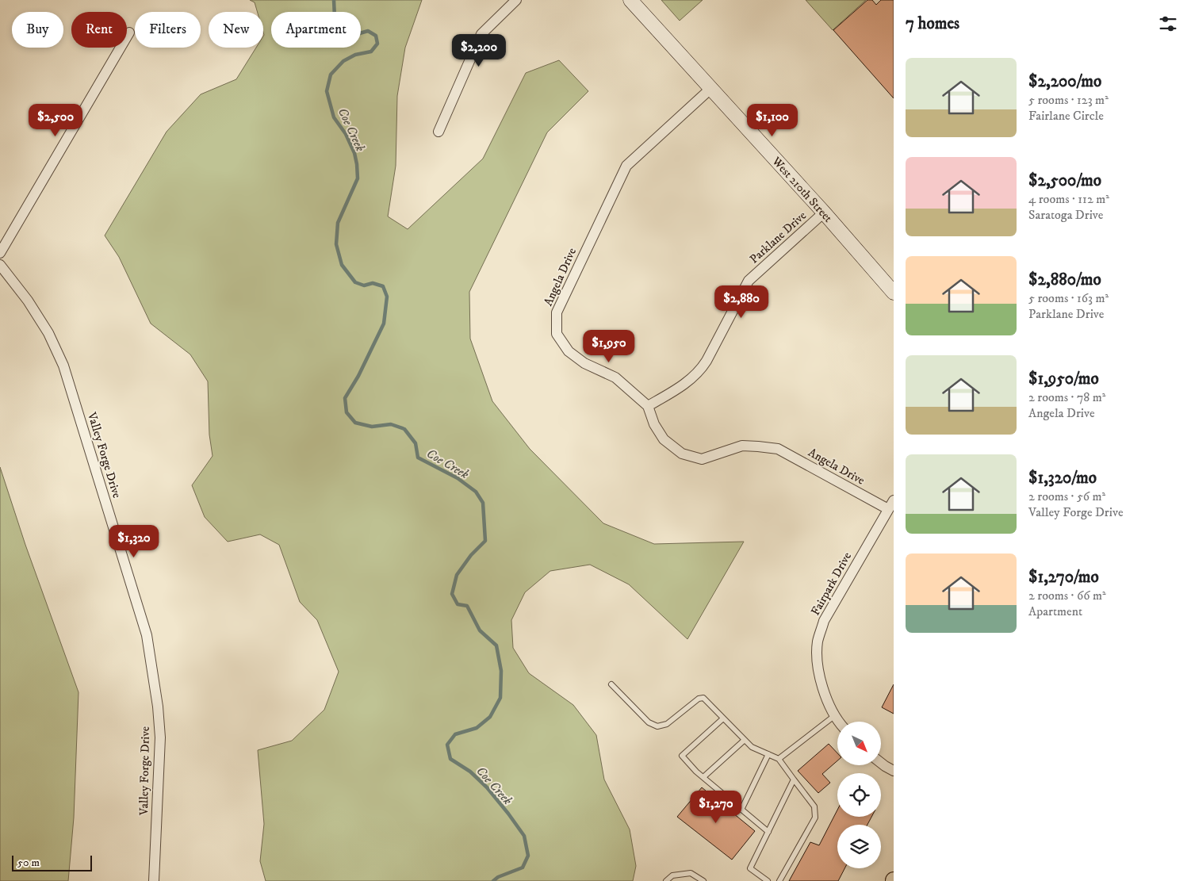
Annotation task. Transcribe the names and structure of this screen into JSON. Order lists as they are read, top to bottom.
{
  "streets": {
    "street": [
      "West 210th Street",
      "Parklane Drive",
      "Angela Drive",
      "Valley Forge Drive",
      "Fairpark Drive"
    ]
  },
  "crossings": [
    ["West 210th Street", "Parklane Drive"],
    ["West 210th Street", "Angela Drive"],
    ["Parklane Drive", "Angela Drive"],
    ["Angela Drive", "Fairpark Drive"]
  ],
  "water": ["Coe Creek"],
  "scale_bar": "50 m",
  "north": "bottom right",
  "page": {
    "heading": "7 homes",
    "chip": [
      "Buy",
      "Rent",
      "Filters",
      "New",
      "Apartment"
    ],
    "price": [
      "$2,200",
      "$2,500",
      "$1,100",
      "$2,880",
      "$1,950",
      "$1,320",
      "$1,270"
    ],
    "list": [
      {
        "name": "$2,200/mo",
        "note": "5 rooms · 123 m² · Fairlane Circle"
      },
      {
        "name": "$2,500/mo",
        "note": "4 rooms · 112 m² · Saratoga Drive"
      },
      {
        "name": "$2,880/mo",
        "note": "5 rooms · 163 m² · Parklane Drive"
      },
      {
        "name": "$1,950/mo",
        "note": "2 rooms · 78 m² · Angela Drive"
      },
      {
        "name": "$1,320/mo",
        "note": "2 rooms · 56 m² · Valley Forge Drive"
      },
      {
        "name": "$1,270/mo",
        "note": "2 rooms · 66 m² · Apartment"
      }
    ],
    "scale": "50 m"
  }
}
